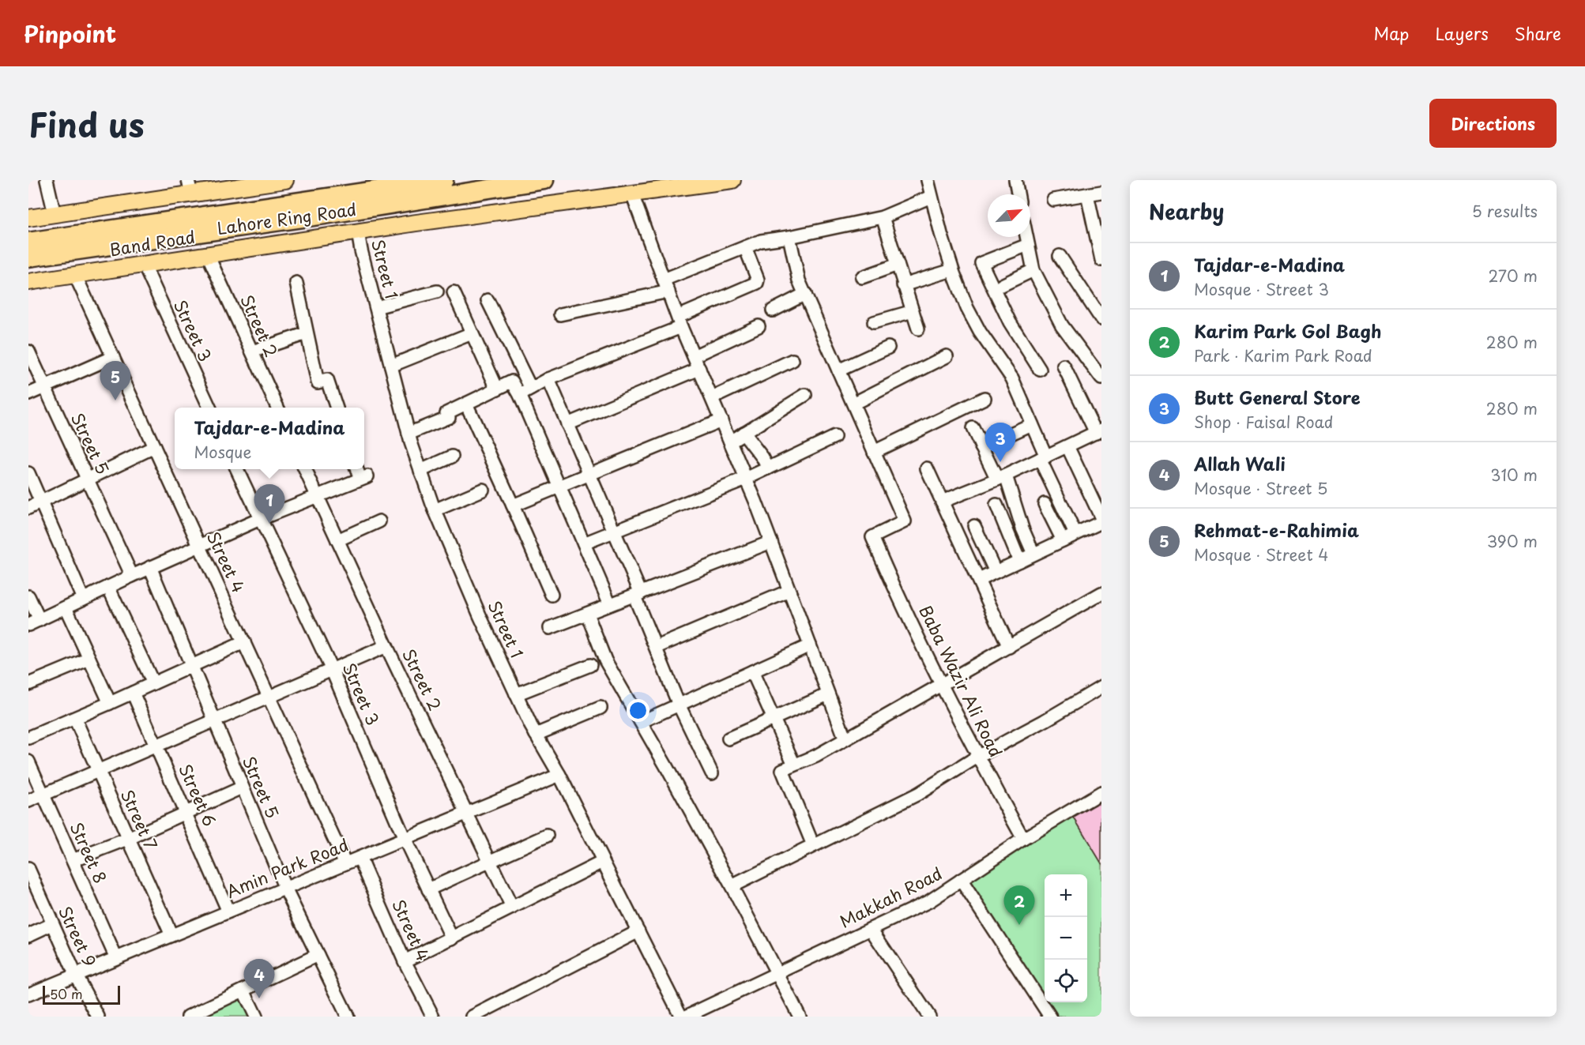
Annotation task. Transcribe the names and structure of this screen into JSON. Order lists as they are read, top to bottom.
{
  "streets": {
    "highway": ["Lahore Ring Road"],
    "main road": ["Band Road"],
    "street": [
      "Street 1",
      "Street 2",
      "Street 3",
      "Street 5",
      "Street 4",
      "Baba Wazir Ali Road",
      "Street 6",
      "Street 7",
      "Street 8",
      "Amin Park Road",
      "Makkah Road",
      "Street 9"
    ]
  },
  "crossings": [
    ["Band Road", "Street 1"],
    ["Band Road", "Street 2"],
    ["Band Road", "Street 3"],
    ["Band Road", "Street 4"],
    ["Street 1", "Amin Park Road"],
    ["Street 2", "Amin Park Road"],
    ["Street 3", "Amin Park Road"],
    ["Street 5", "Amin Park Road"],
    ["Street 4", "Amin Park Road"],
    ["Baba Wazir Ali Road", "Makkah Road"],
    ["Street 6", "Amin Park Road"],
    ["Street 7", "Amin Park Road"],
    ["Street 8", "Amin Park Road"],
    ["Amin Park Road", "Street 9"]
  ],
  "scale_bar": "50 m",
  "north": "top right",
  "page": {
    "header": "Pinpoint",
    "nav": ["Map", "Layers", "Share"],
    "title": "Find us",
    "buttons": "Directions",
    "heading": ["Nearby", "5 results"],
    "list": [
      {
        "mark": "1",
        "name": "Tajdar-e-Madina",
        "note": "Mosque · Street 3",
        "value": "270 m"
      },
      {
        "mark": "2",
        "name": "Karim Park Gol Bagh",
        "note": "Park · Karim Park Road",
        "value": "280 m"
      },
      {
        "mark": "3",
        "name": "Butt General Store",
        "note": "Shop · Faisal Road",
        "value": "280 m"
      },
      {
        "mark": "4",
        "name": "Allah Wali",
        "note": "Mosque · Street 5",
        "value": "310 m"
      },
      {
        "mark": "5",
        "name": "Rehmat-e-Rahimia",
        "note": "Mosque · Street 4",
        "value": "390 m"
      }
    ],
    "pins": [
      "5",
      "3",
      "1",
      "2",
      "4"
    ],
    "popup": ["Tajdar-e-Madina", "Mosque"],
    "map_buttons": ["+", "−"],
    "scale": "50 m"
  }
}
